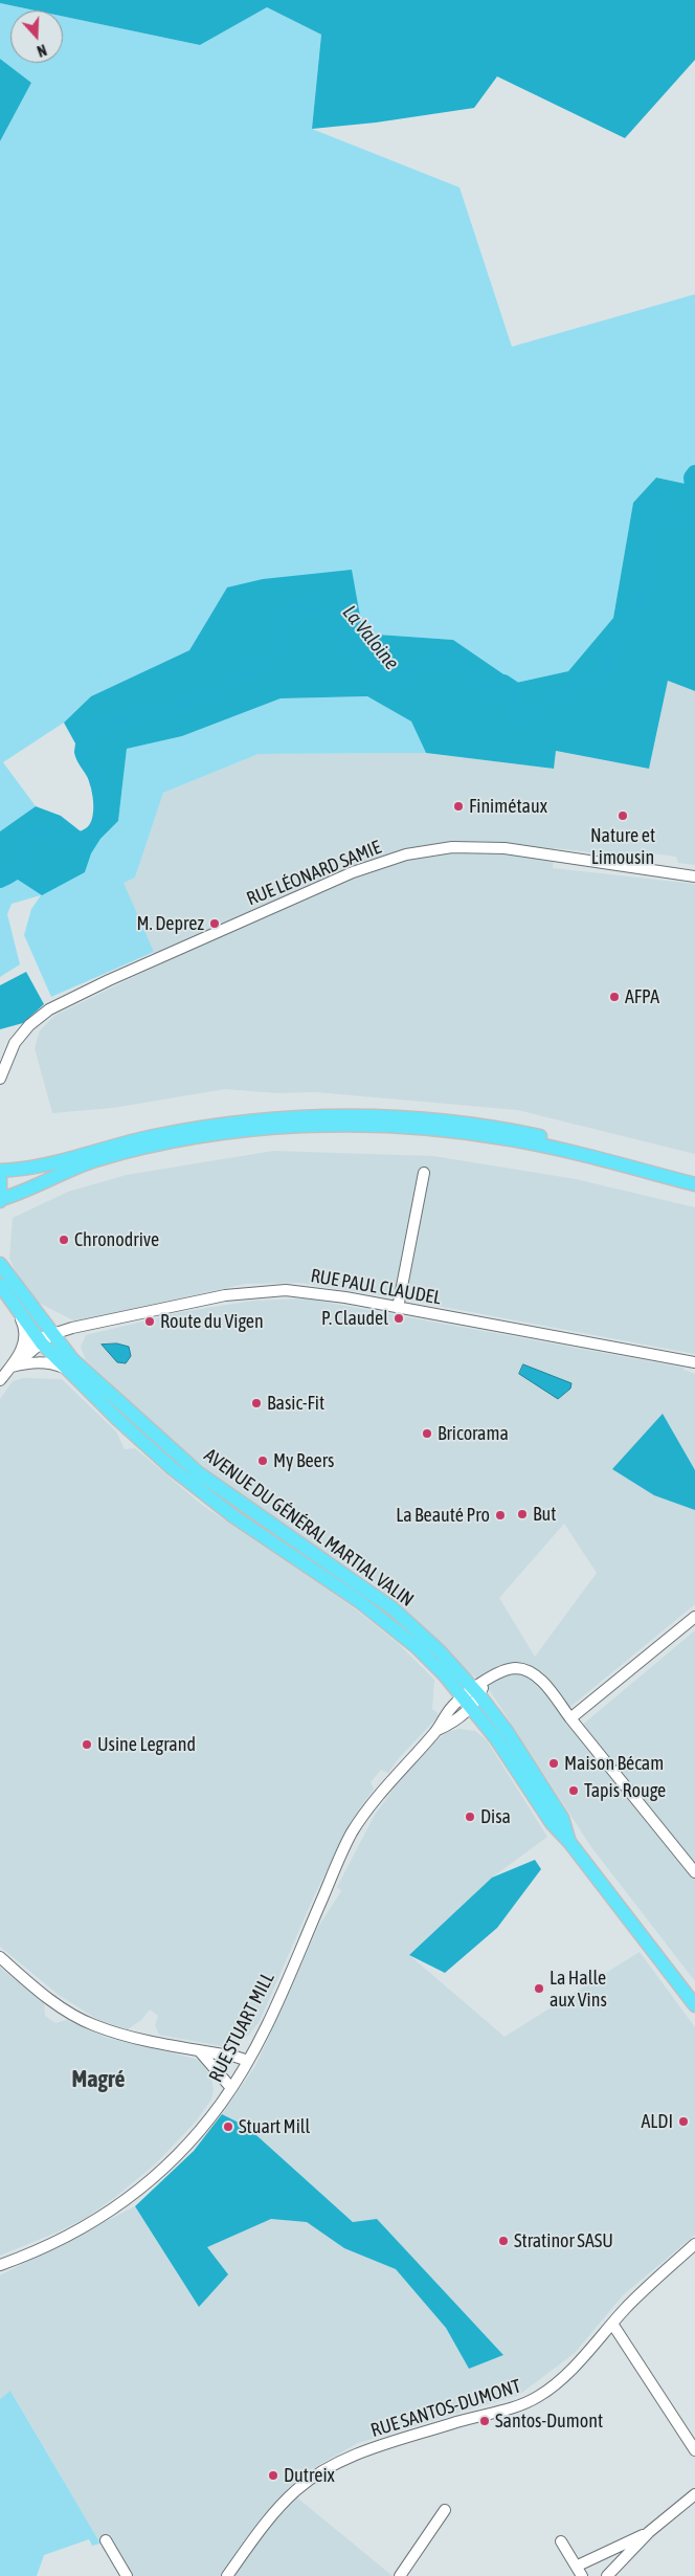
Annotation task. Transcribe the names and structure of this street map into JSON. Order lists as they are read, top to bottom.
{
  "streets": {
    "main road": ["AVENUE DU GÉNÉRAL MARTIAL VALIN"],
    "street": [
      "RUE LÉONARD SAMIE",
      "RUE PAUL CLAUDEL",
      "RUE STUART MILL",
      "RUE SANTOS-DUMONT"
    ]
  },
  "crossings": [
    ["RUE PAUL CLAUDEL", "AVENUE DU GÉNÉRAL MARTIAL VALIN"],
    ["AVENUE DU GÉNÉRAL MARTIAL VALIN", "RUE STUART MILL"]
  ],
  "districts": ["Magré"],
  "water": ["La Valoine"],
  "places": [
    "Finimétaux",
    "Nature et Limousin",
    "M. Deprez",
    "AFPA",
    "Chronodrive",
    "P. Claudel",
    "Route du Vigen",
    "Basic-Fit",
    "Bricorama",
    "My Beers",
    "But",
    "La Beauté Pro",
    "Usine Legrand",
    "Maison Bécam",
    "Tapis Rouge",
    "Disa",
    "La Halle aux Vins",
    "ALDI",
    "Stuart Mill",
    "Stratinor SASU",
    "Santos-Dumont",
    "Dutreix"
  ],
  "north": "bottom"
}
